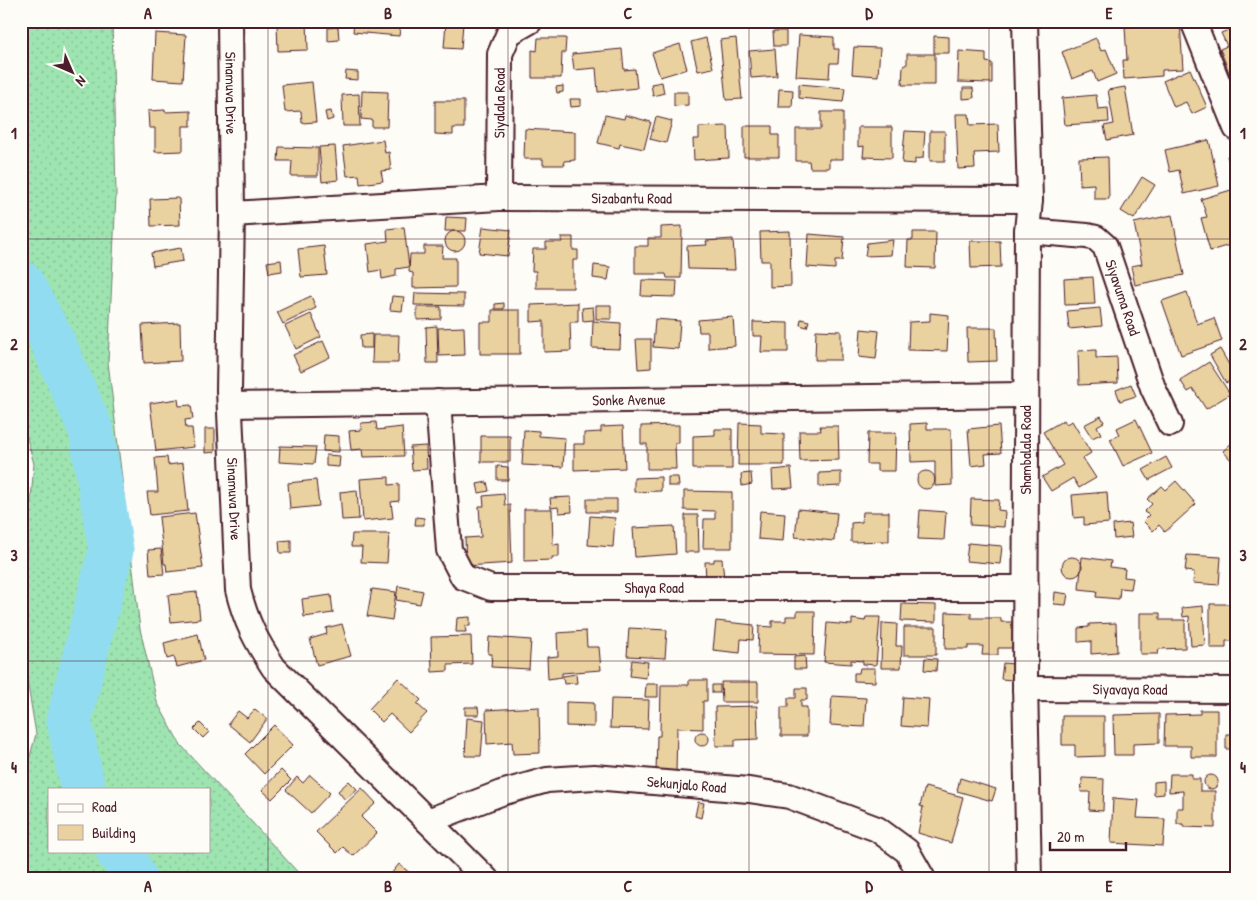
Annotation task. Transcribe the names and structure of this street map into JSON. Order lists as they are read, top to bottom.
{
  "streets": {
    "street": [
      "Sinamuva Drive",
      "Siyalala Road",
      "Sizabantu Road",
      "Siyavuma Road",
      "Sonke Avenue",
      "Shambalala Road",
      "Shaya Road",
      "Siyavaya Road",
      "Sekunjalo Road"
    ]
  },
  "crossings": [
    ["Sinamuva Drive", "Sizabantu Road"],
    ["Sinamuva Drive", "Sonke Avenue"],
    ["Sinamuva Drive", "Sekunjalo Road"],
    ["Siyalala Road", "Sizabantu Road"],
    ["Sizabantu Road", "Shambalala Road"],
    ["Siyavuma Road", "Shambalala Road"],
    ["Sonke Avenue", "Shambalala Road"],
    ["Sonke Avenue", "Shaya Road"],
    ["Shambalala Road", "Shaya Road"],
    ["Shambalala Road", "Siyavaya Road"]
  ],
  "legend": ["Road", "Building"],
  "scale_bar": "20 m",
  "north": "bottom right",
  "grid": {
    "columns": [
      "A",
      "B",
      "C",
      "D",
      "E"
    ],
    "rows": [
      "1",
      "2",
      "3",
      "4"
    ]
  }
}
